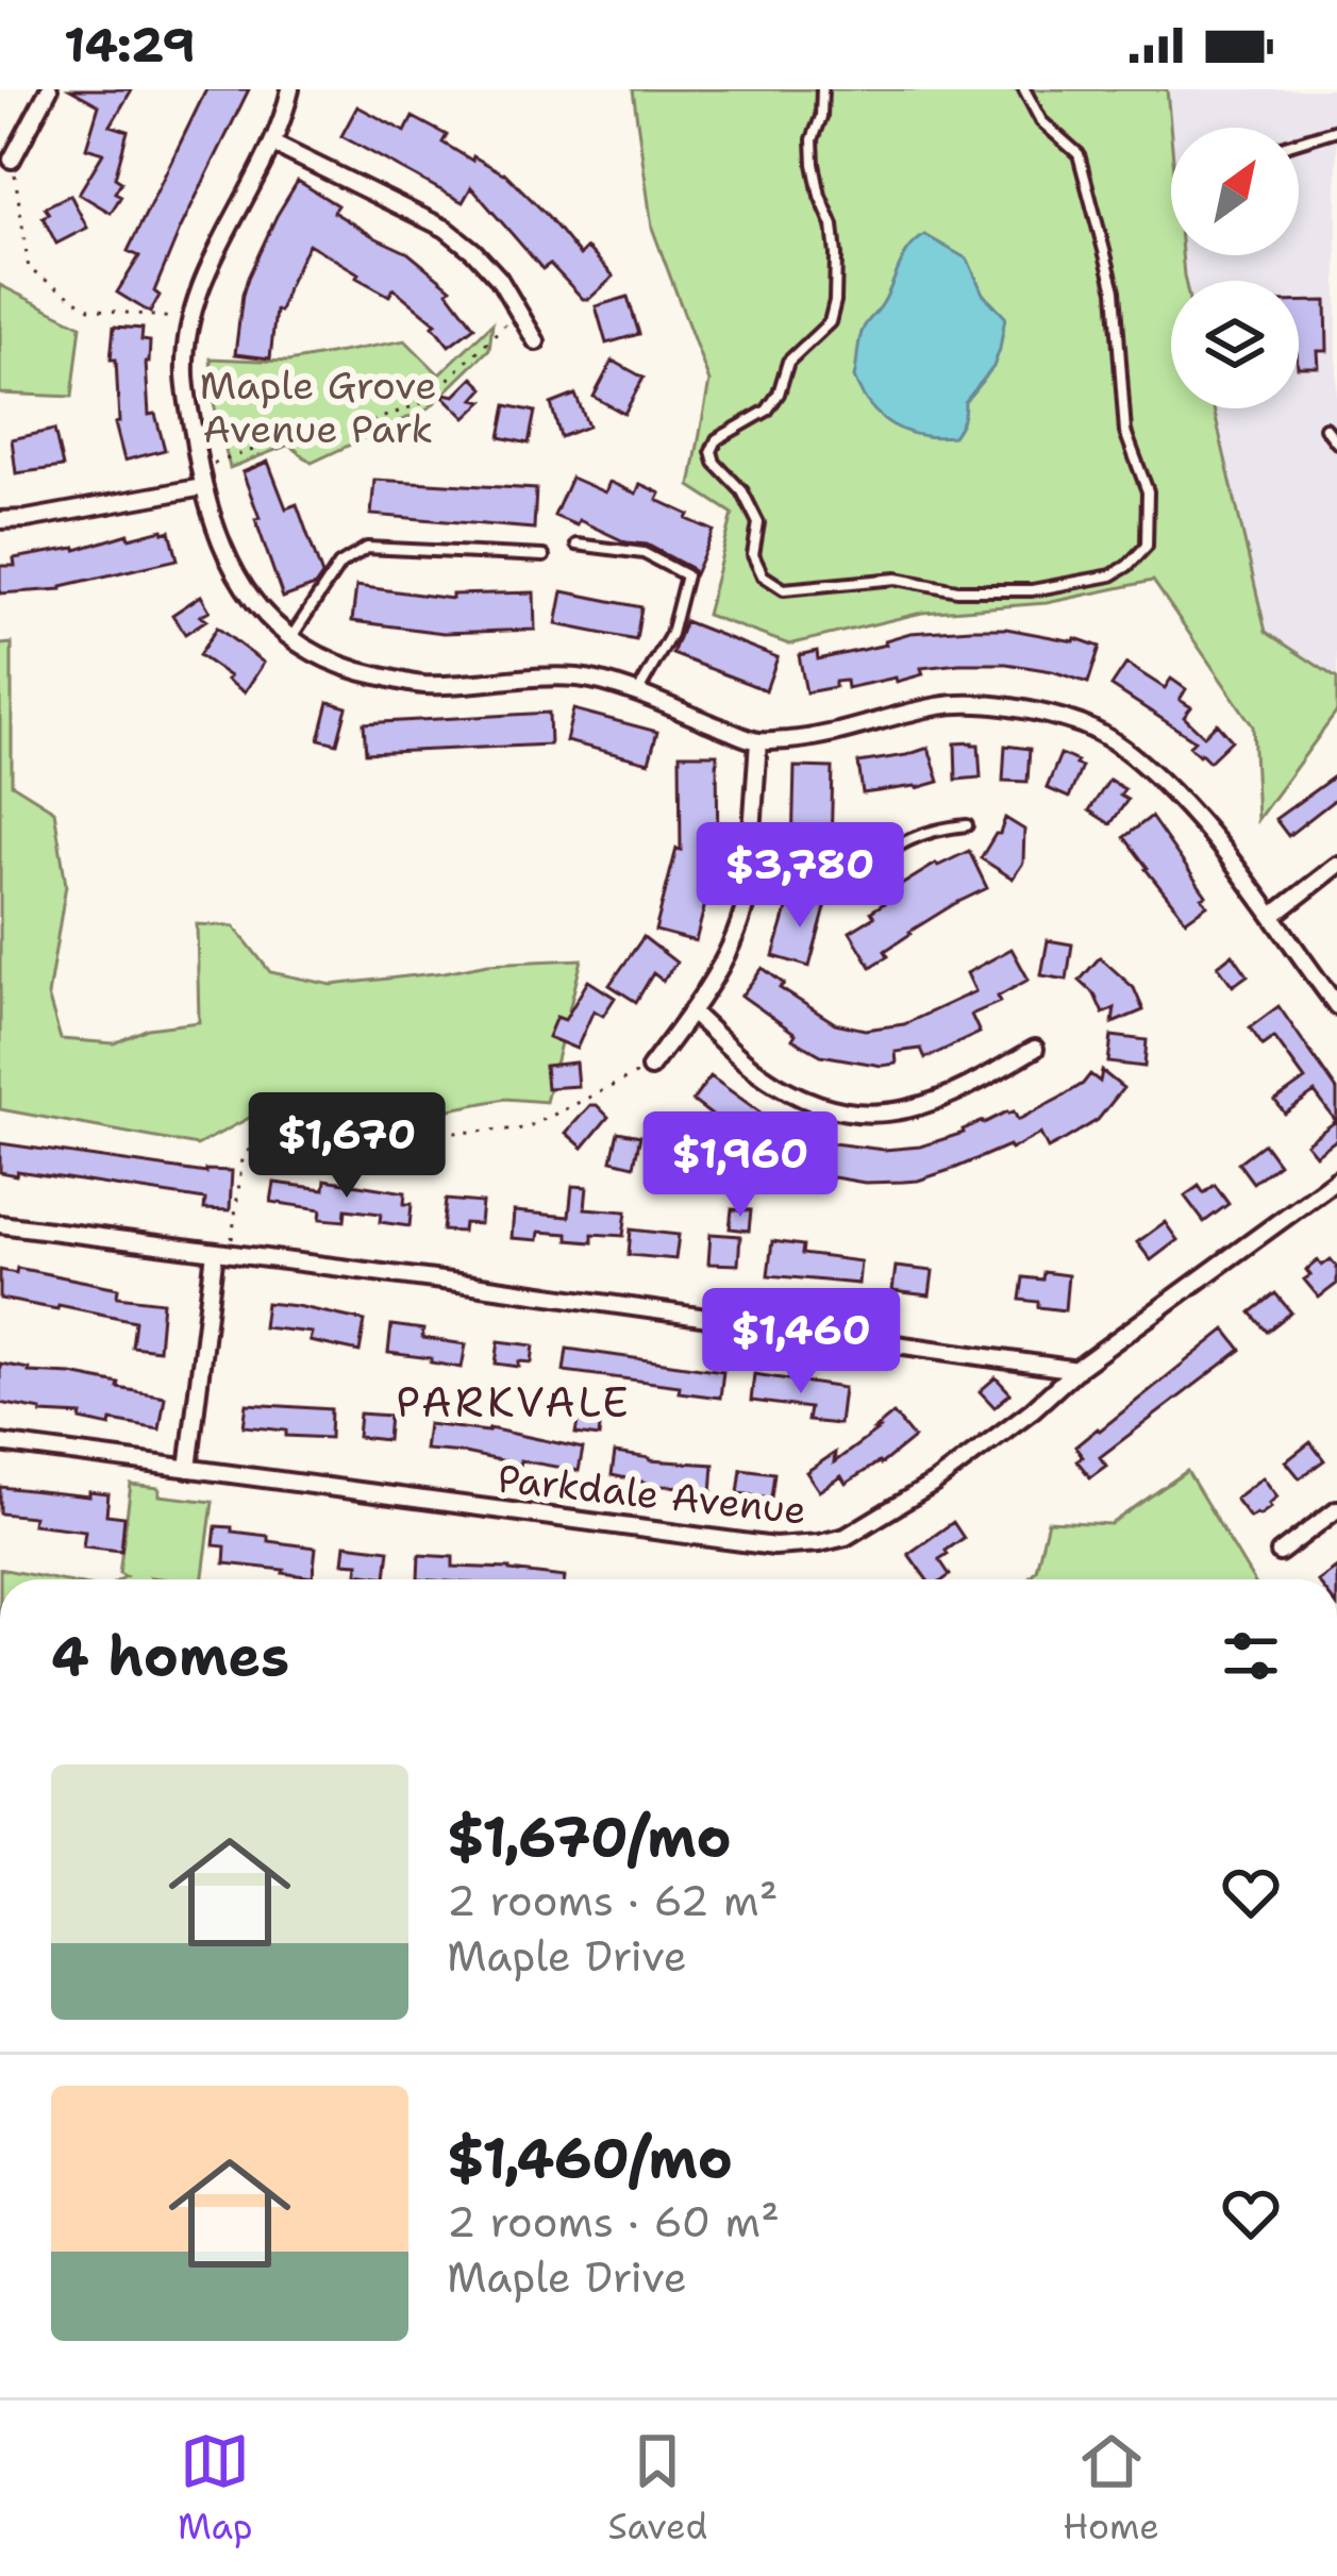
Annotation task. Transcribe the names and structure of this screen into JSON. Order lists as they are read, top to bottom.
{
  "streets": {
    "street": ["Parkdale Avenue"]
  },
  "districts": ["PARKVALE"],
  "parks": ["Maple Grove Avenue Park"],
  "north": "top right",
  "page": {
    "status": "14:29",
    "price": [
      "$3,780",
      "$1,670",
      "$1,960",
      "$1,460"
    ],
    "heading": "4 homes",
    "list": [
      {
        "name": "$1,670/mo",
        "note": "2 rooms · 62 m² · Maple Drive"
      },
      {
        "name": "$1,460/mo",
        "note": "2 rooms · 60 m² · Maple Drive"
      }
    ],
    "tabs": ["Map", "Saved", "Home"]
  }
}
